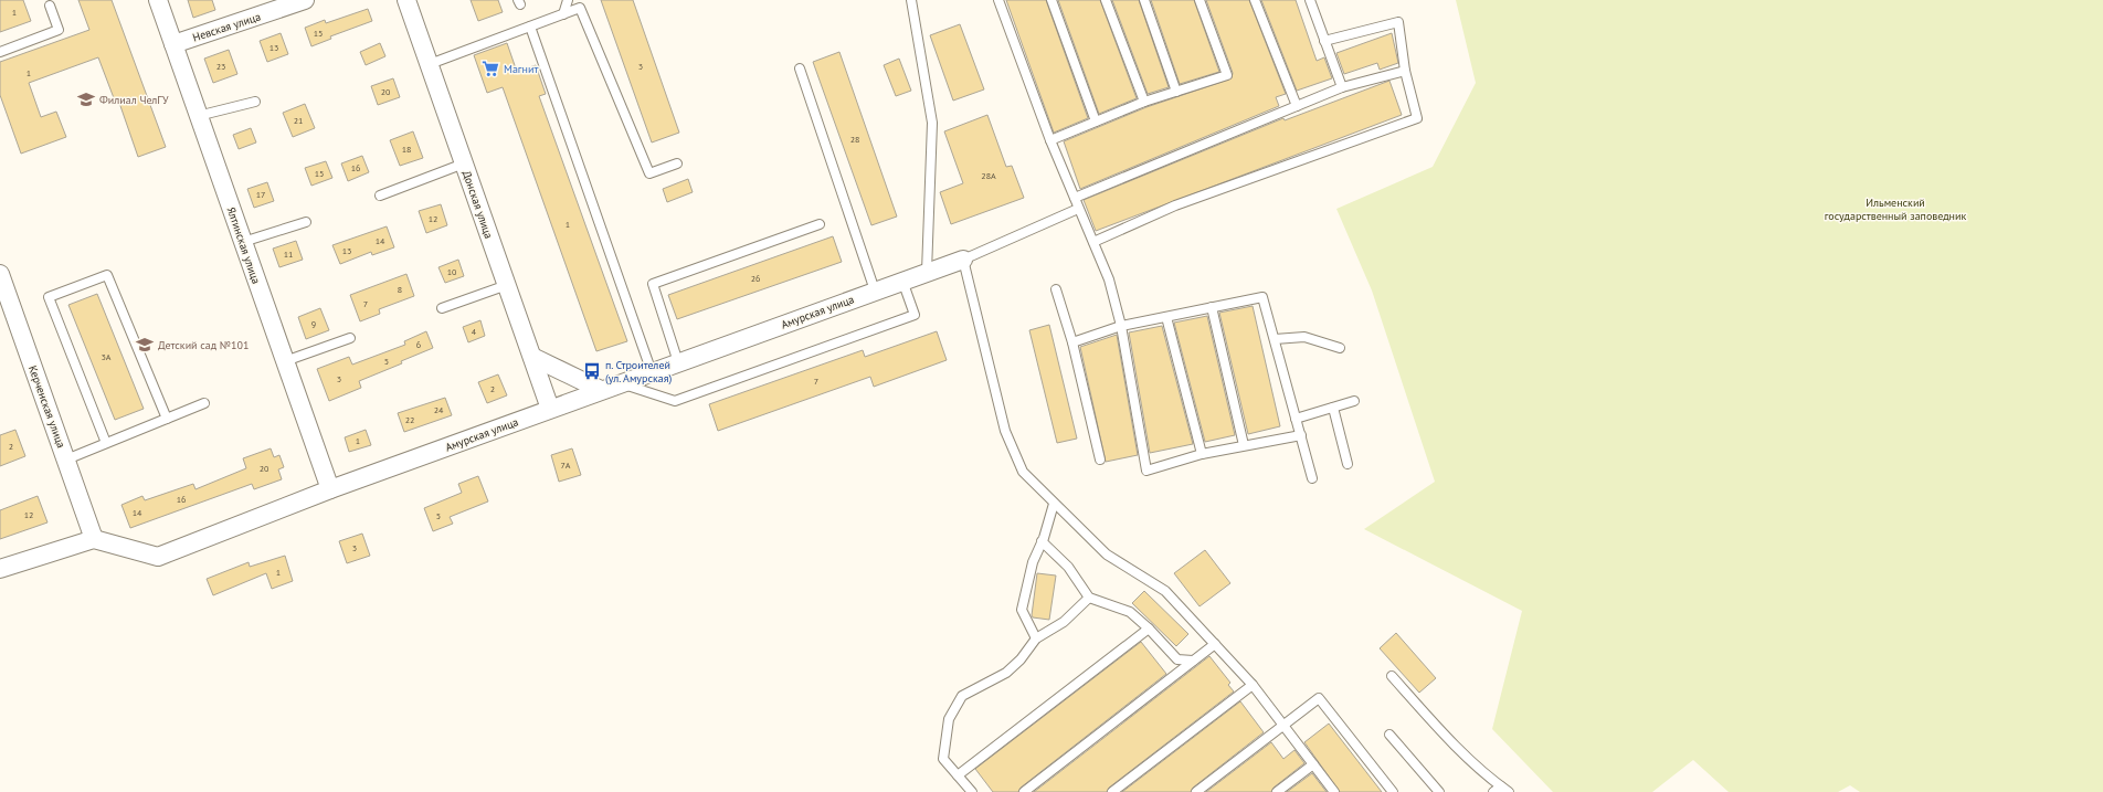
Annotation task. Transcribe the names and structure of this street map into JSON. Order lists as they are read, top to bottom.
{
  "streets": {
    "street": [
      "Невская улица",
      "Донская улица",
      "Ялтинская улица",
      "Амурская улица",
      "Керченская улица"
    ]
  },
  "crossings": [
    ["Невская улица", "Ялтинская улица"],
    ["Донская улица", "Амурская улица"],
    ["Ялтинская улица", "Амурская улица"],
    ["Амурская улица", "Керченская улица"]
  ],
  "parks": ["Ильменский государственный заповедник"],
  "places": {
    "supermarket": ["Магнит"],
    "school or university": ["Филиал ЧелГУ", "Детский сад №101"],
    "bus stop": ["п. Строителей (ул. Амурская)"]
  },
  "house_numbers": [
    "1",
    "15",
    "13",
    "23",
    "3",
    "1",
    "20",
    "21",
    "28",
    "18",
    "16",
    "15",
    "28А",
    "17",
    "12",
    "1",
    "14",
    "13",
    "11",
    "10",
    "26",
    "8",
    "7",
    "9",
    "4",
    "6",
    "3А",
    "5",
    "3",
    "7",
    "2",
    "24",
    "22",
    "1",
    "2",
    "7А",
    "20",
    "16",
    "14",
    "12",
    "5",
    "3",
    "1"
  ]
}
